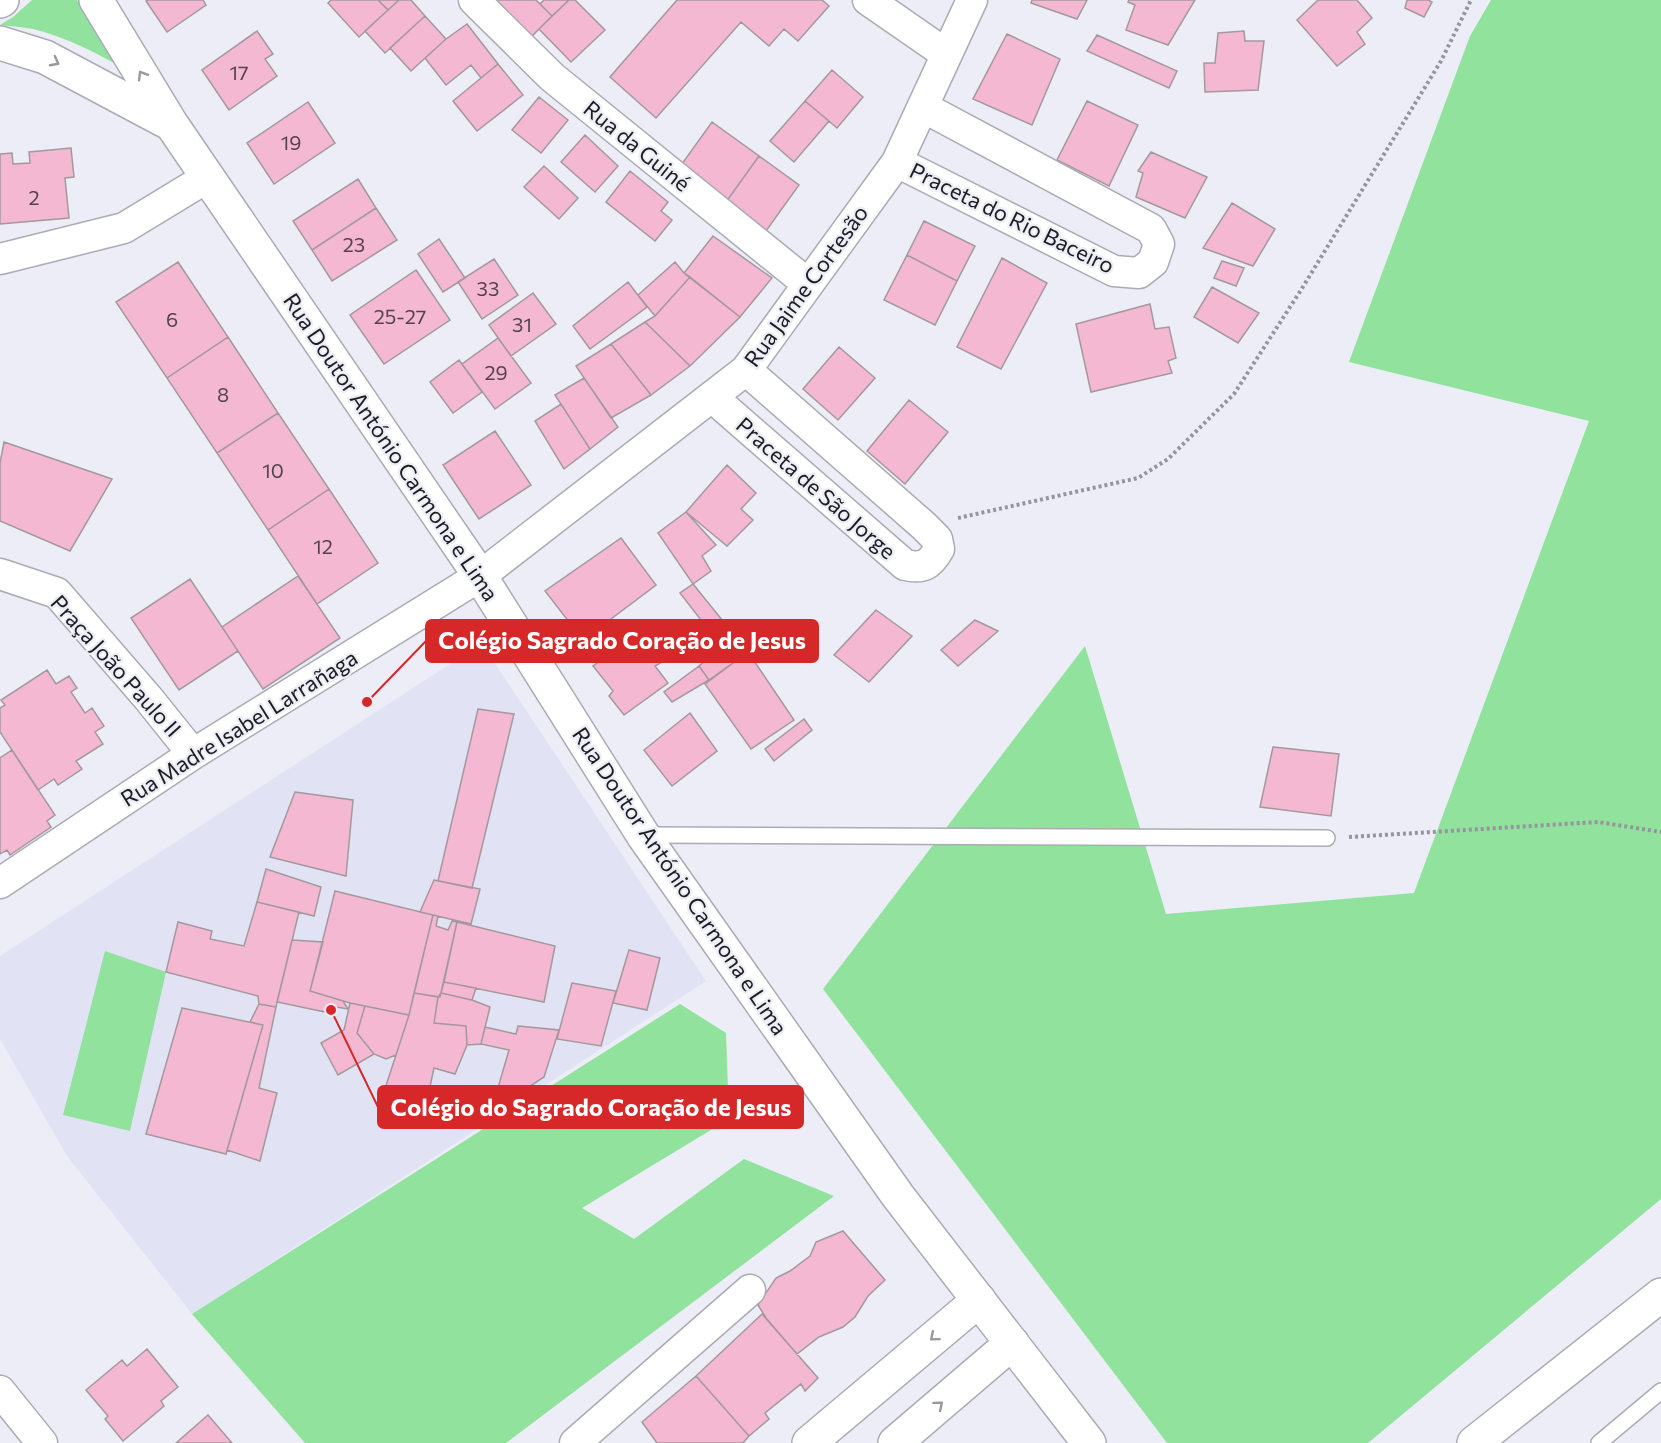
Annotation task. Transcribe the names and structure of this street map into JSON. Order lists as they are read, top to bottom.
{
  "streets": {
    "main road": ["Rua Doutor António Carmona e Lima"],
    "street": [
      "Rua da Guiné",
      "Praceta do Rio Baceiro",
      "Rua Jaime Cortesão",
      "Praceta de São Jorge",
      "Praça João Paulo II",
      "Rua Madre Isabel Larrañaga"
    ]
  },
  "crossings": [
    ["Rua da Guiné", "Rua Jaime Cortesão"],
    ["Praceta do Rio Baceiro", "Rua Jaime Cortesão"],
    ["Rua Jaime Cortesão", "Rua Doutor António Carmona e Lima"],
    ["Rua Jaime Cortesão", "Praceta de São Jorge"],
    ["Rua Jaime Cortesão", "Rua Madre Isabel Larrañaga"],
    ["Rua Doutor António Carmona e Lima", "Rua Madre Isabel Larrañaga"],
    ["Praça João Paulo II", "Rua Madre Isabel Larrañaga"]
  ],
  "places": ["Colégio Sagrado Coração de Jesus", "Colégio do Sagrado Coração de Jesus"],
  "house_numbers": [
    "17",
    "19",
    "2",
    "23",
    "33",
    "25-27",
    "6",
    "31",
    "29",
    "8",
    "10",
    "12"
  ]
}
